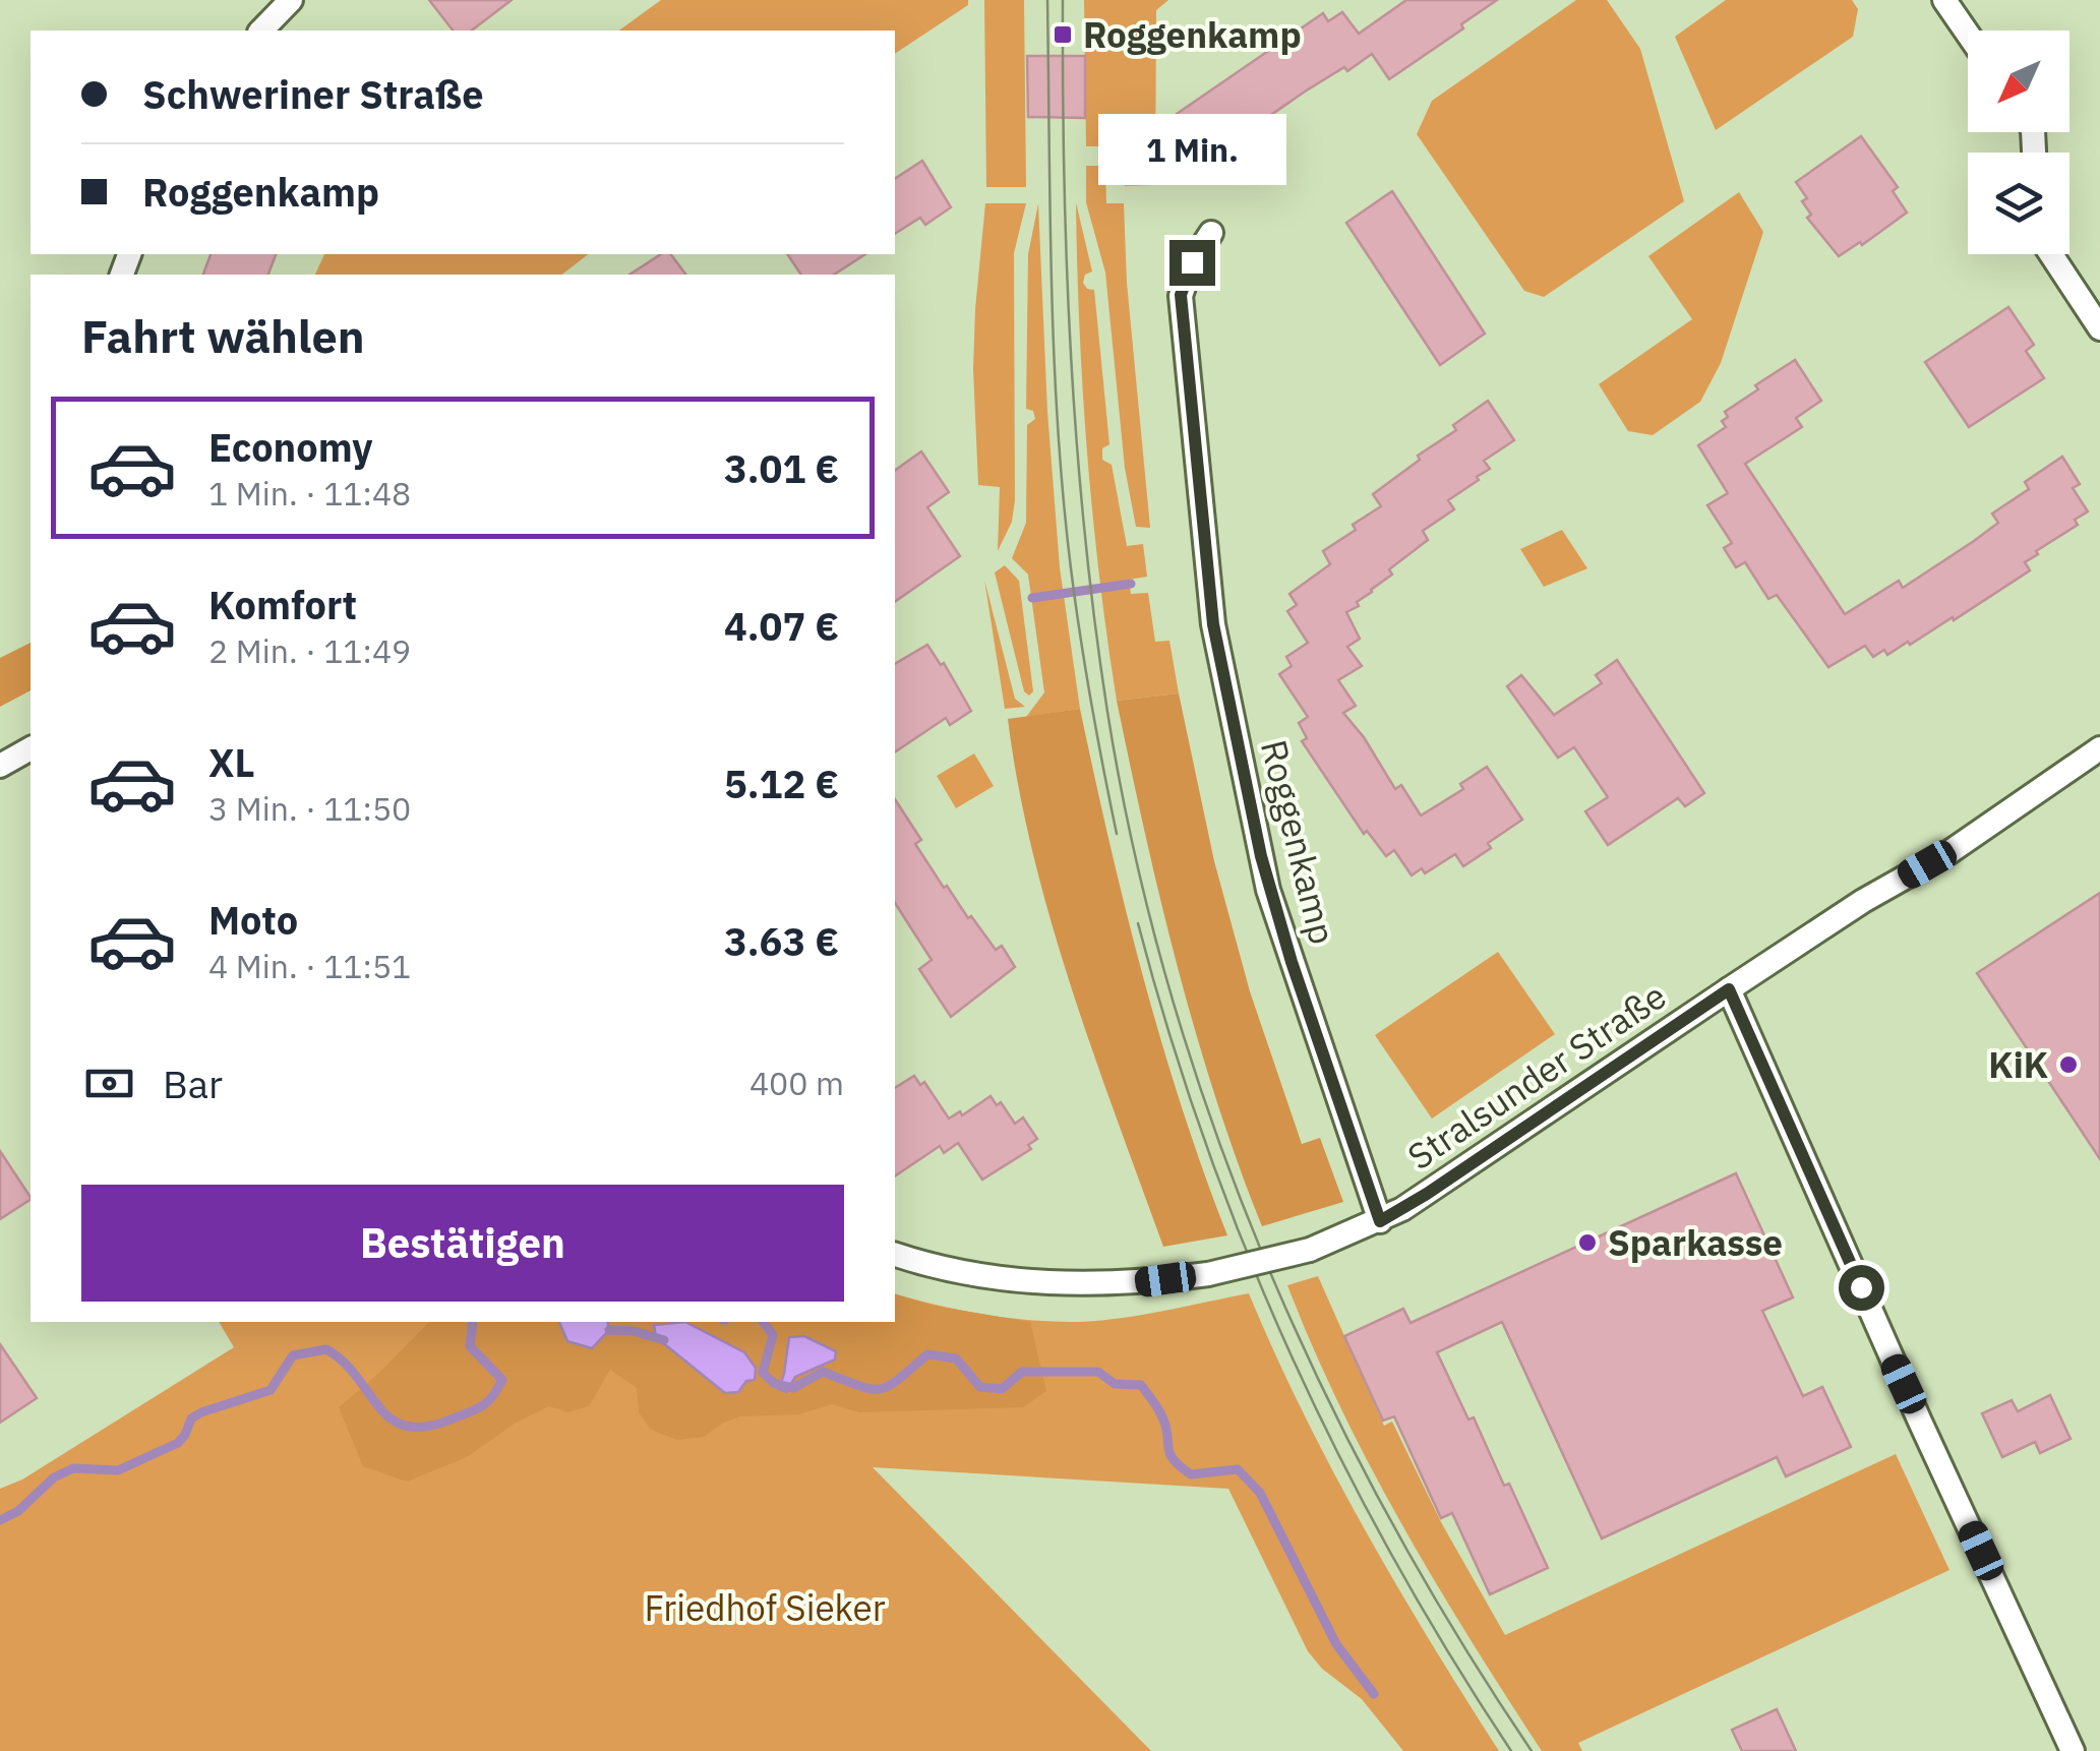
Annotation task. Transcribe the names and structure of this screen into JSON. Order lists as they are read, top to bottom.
{
  "streets": {
    "street": ["Roggenkamp", "Stralsunder Straße"]
  },
  "crossings": [
    ["Roggenkamp", "Stralsunder Straße"]
  ],
  "parks": ["Friedhof Sieker"],
  "places": {
    "transit": ["Roggenkamp"],
    "other": ["KiK", "Sparkasse"]
  },
  "north": "bottom left",
  "page": {
    "banner": ["Schweriner Straße", "Roggenkamp"],
    "bubble": "1 Min.",
    "heading": "Fahrt wählen",
    "list": [
      {
        "name": "Economy",
        "note": "1 Min. · 11:48",
        "value": "3.01 €"
      },
      {
        "name": "Komfort",
        "note": "2 Min. · 11:49",
        "value": "4.07 €"
      },
      {
        "name": "XL",
        "note": "3 Min. · 11:50",
        "value": "5.12 €"
      },
      {
        "name": "Moto",
        "note": "4 Min. · 11:51",
        "value": "3.63 €"
      }
    ],
    "pay": ["Bar", "400 m"],
    "buttons": "Bestätigen"
  }
}
